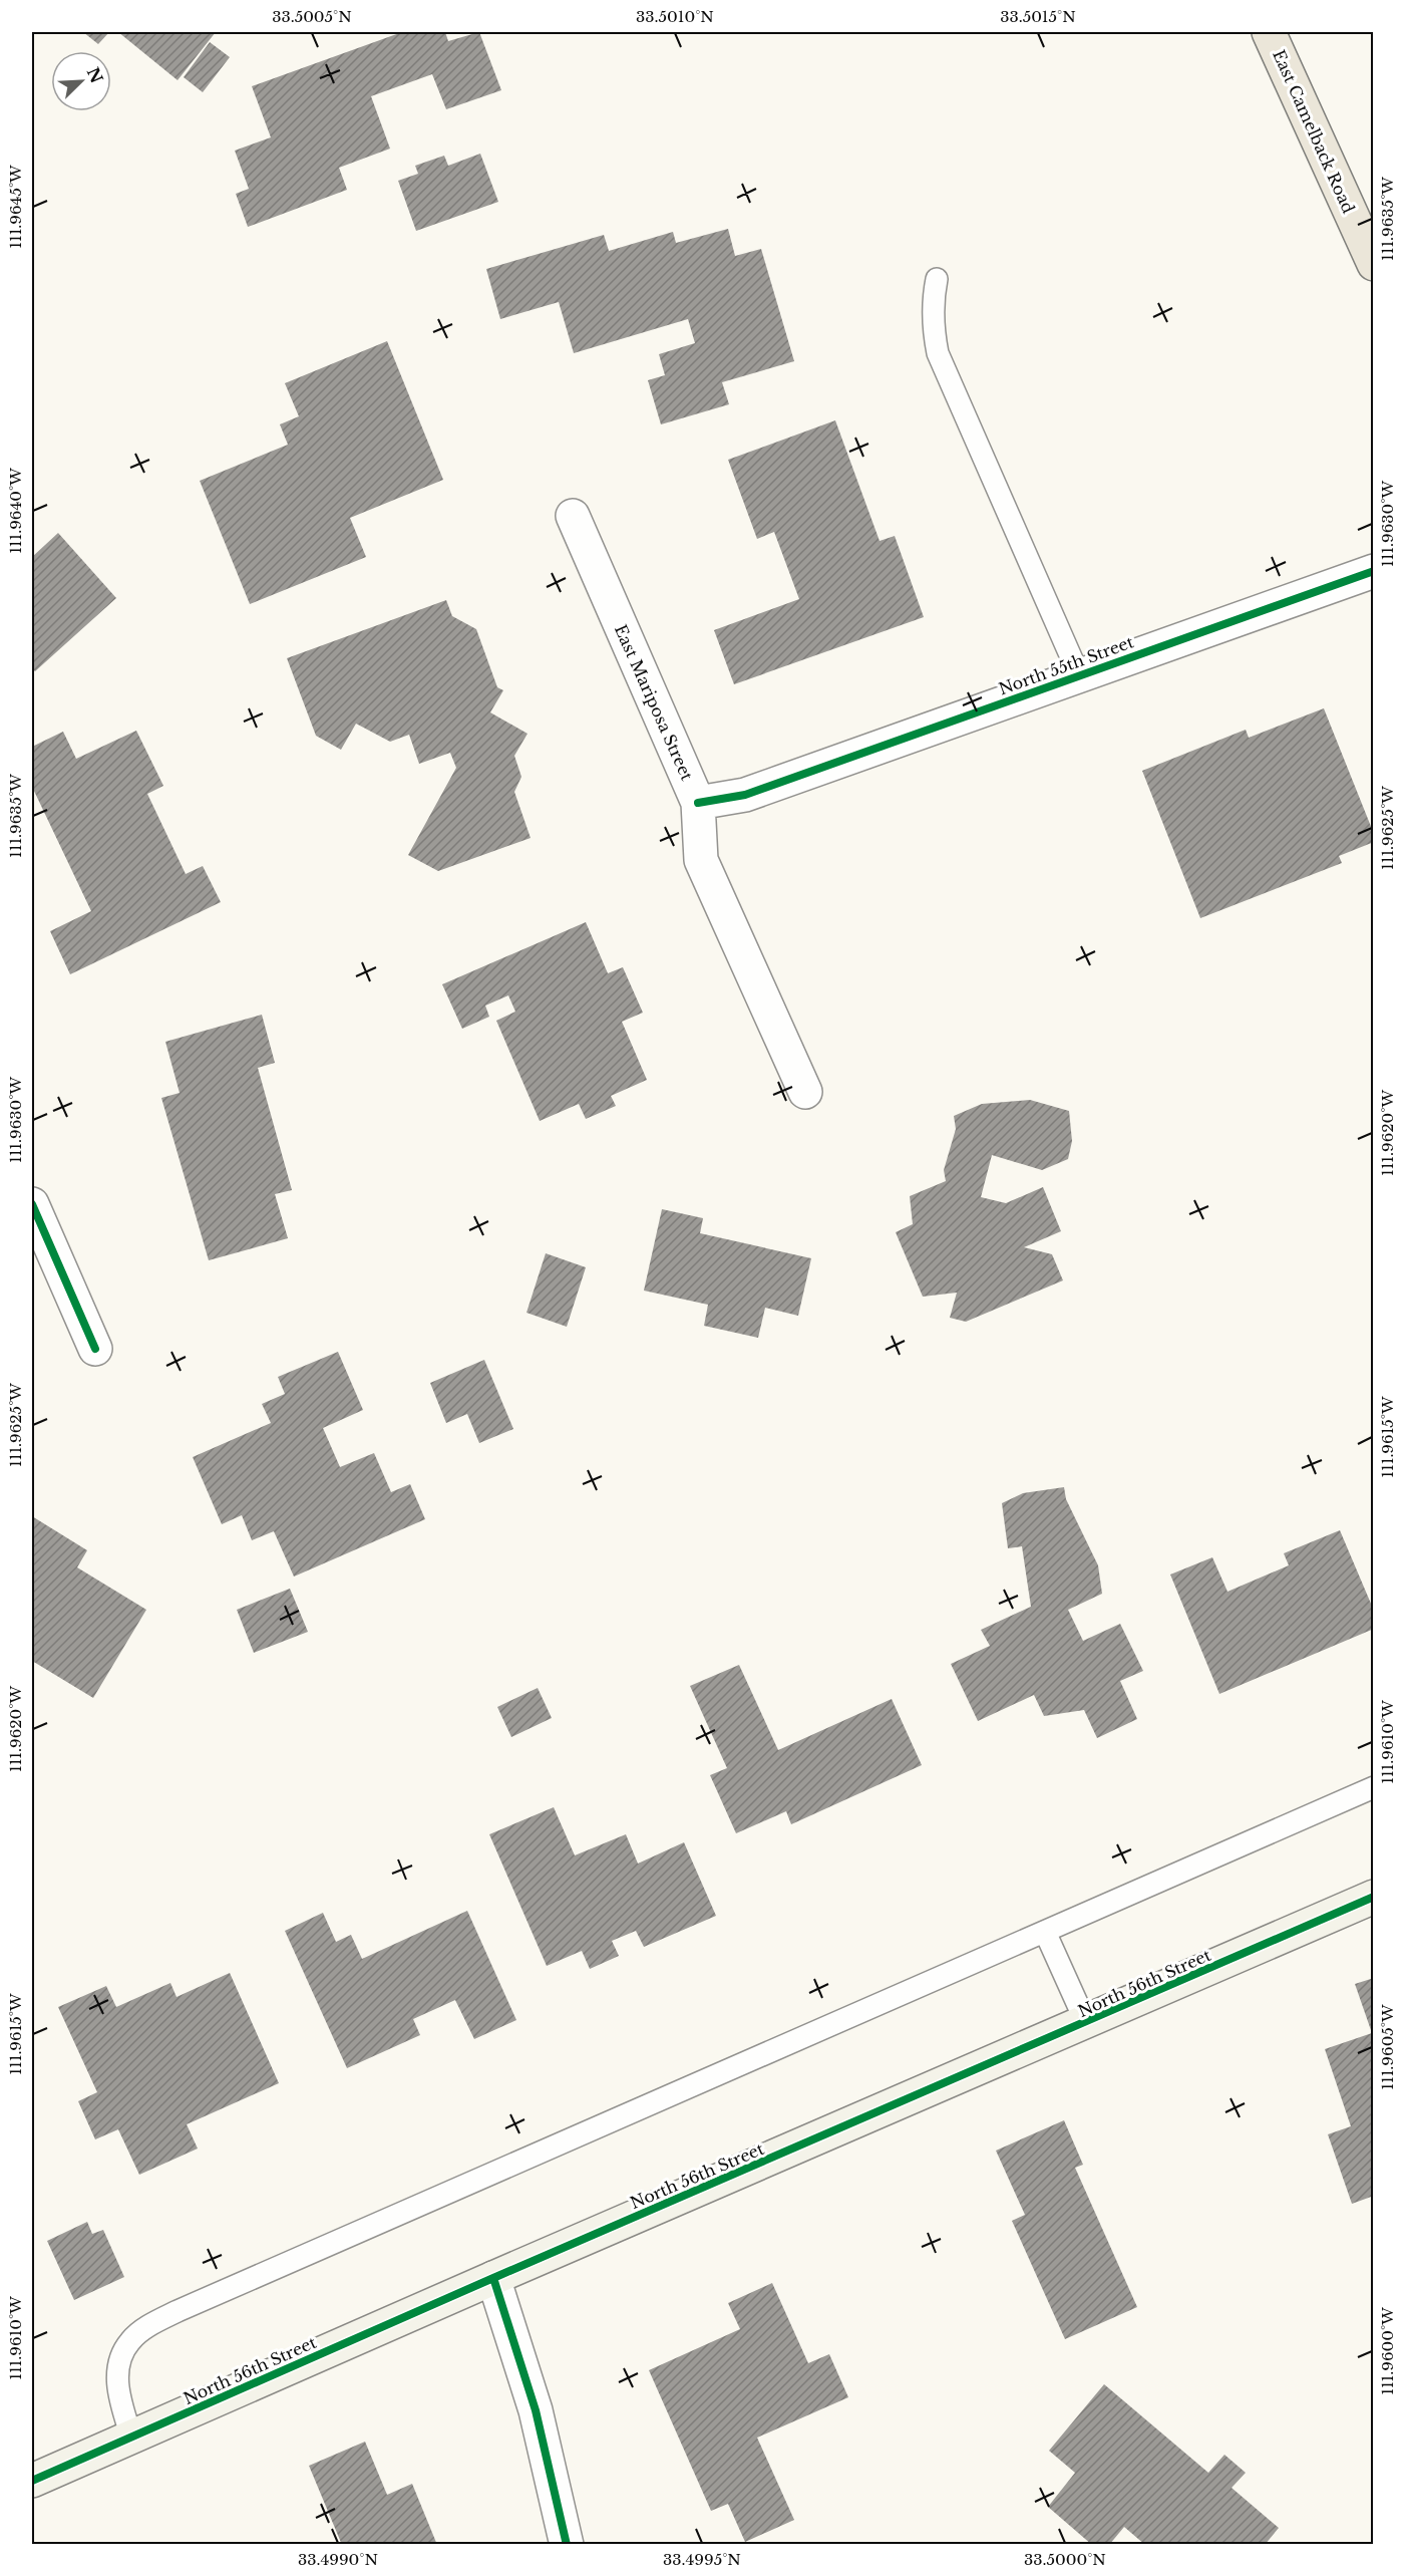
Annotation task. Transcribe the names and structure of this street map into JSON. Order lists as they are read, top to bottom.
{
  "streets": {
    "main road": ["East Camelback Road", "North 56th Street"],
    "street": ["North 55th Street", "East Mariposa Street"]
  },
  "crossings": [
    ["North 55th Street", "East Mariposa Street"]
  ],
  "north": "top right",
  "coordinates": [
    "33.5005°N",
    "33.5010°N",
    "33.5015°N",
    "111.9645°W",
    "111.9635°W",
    "111.9640°W",
    "111.9630°W",
    "111.9625°W",
    "111.9620°W",
    "111.9615°W",
    "111.9610°W",
    "111.9605°W",
    "111.9600°W",
    "33.4990°N",
    "33.4995°N",
    "33.5000°N"
  ]
}
